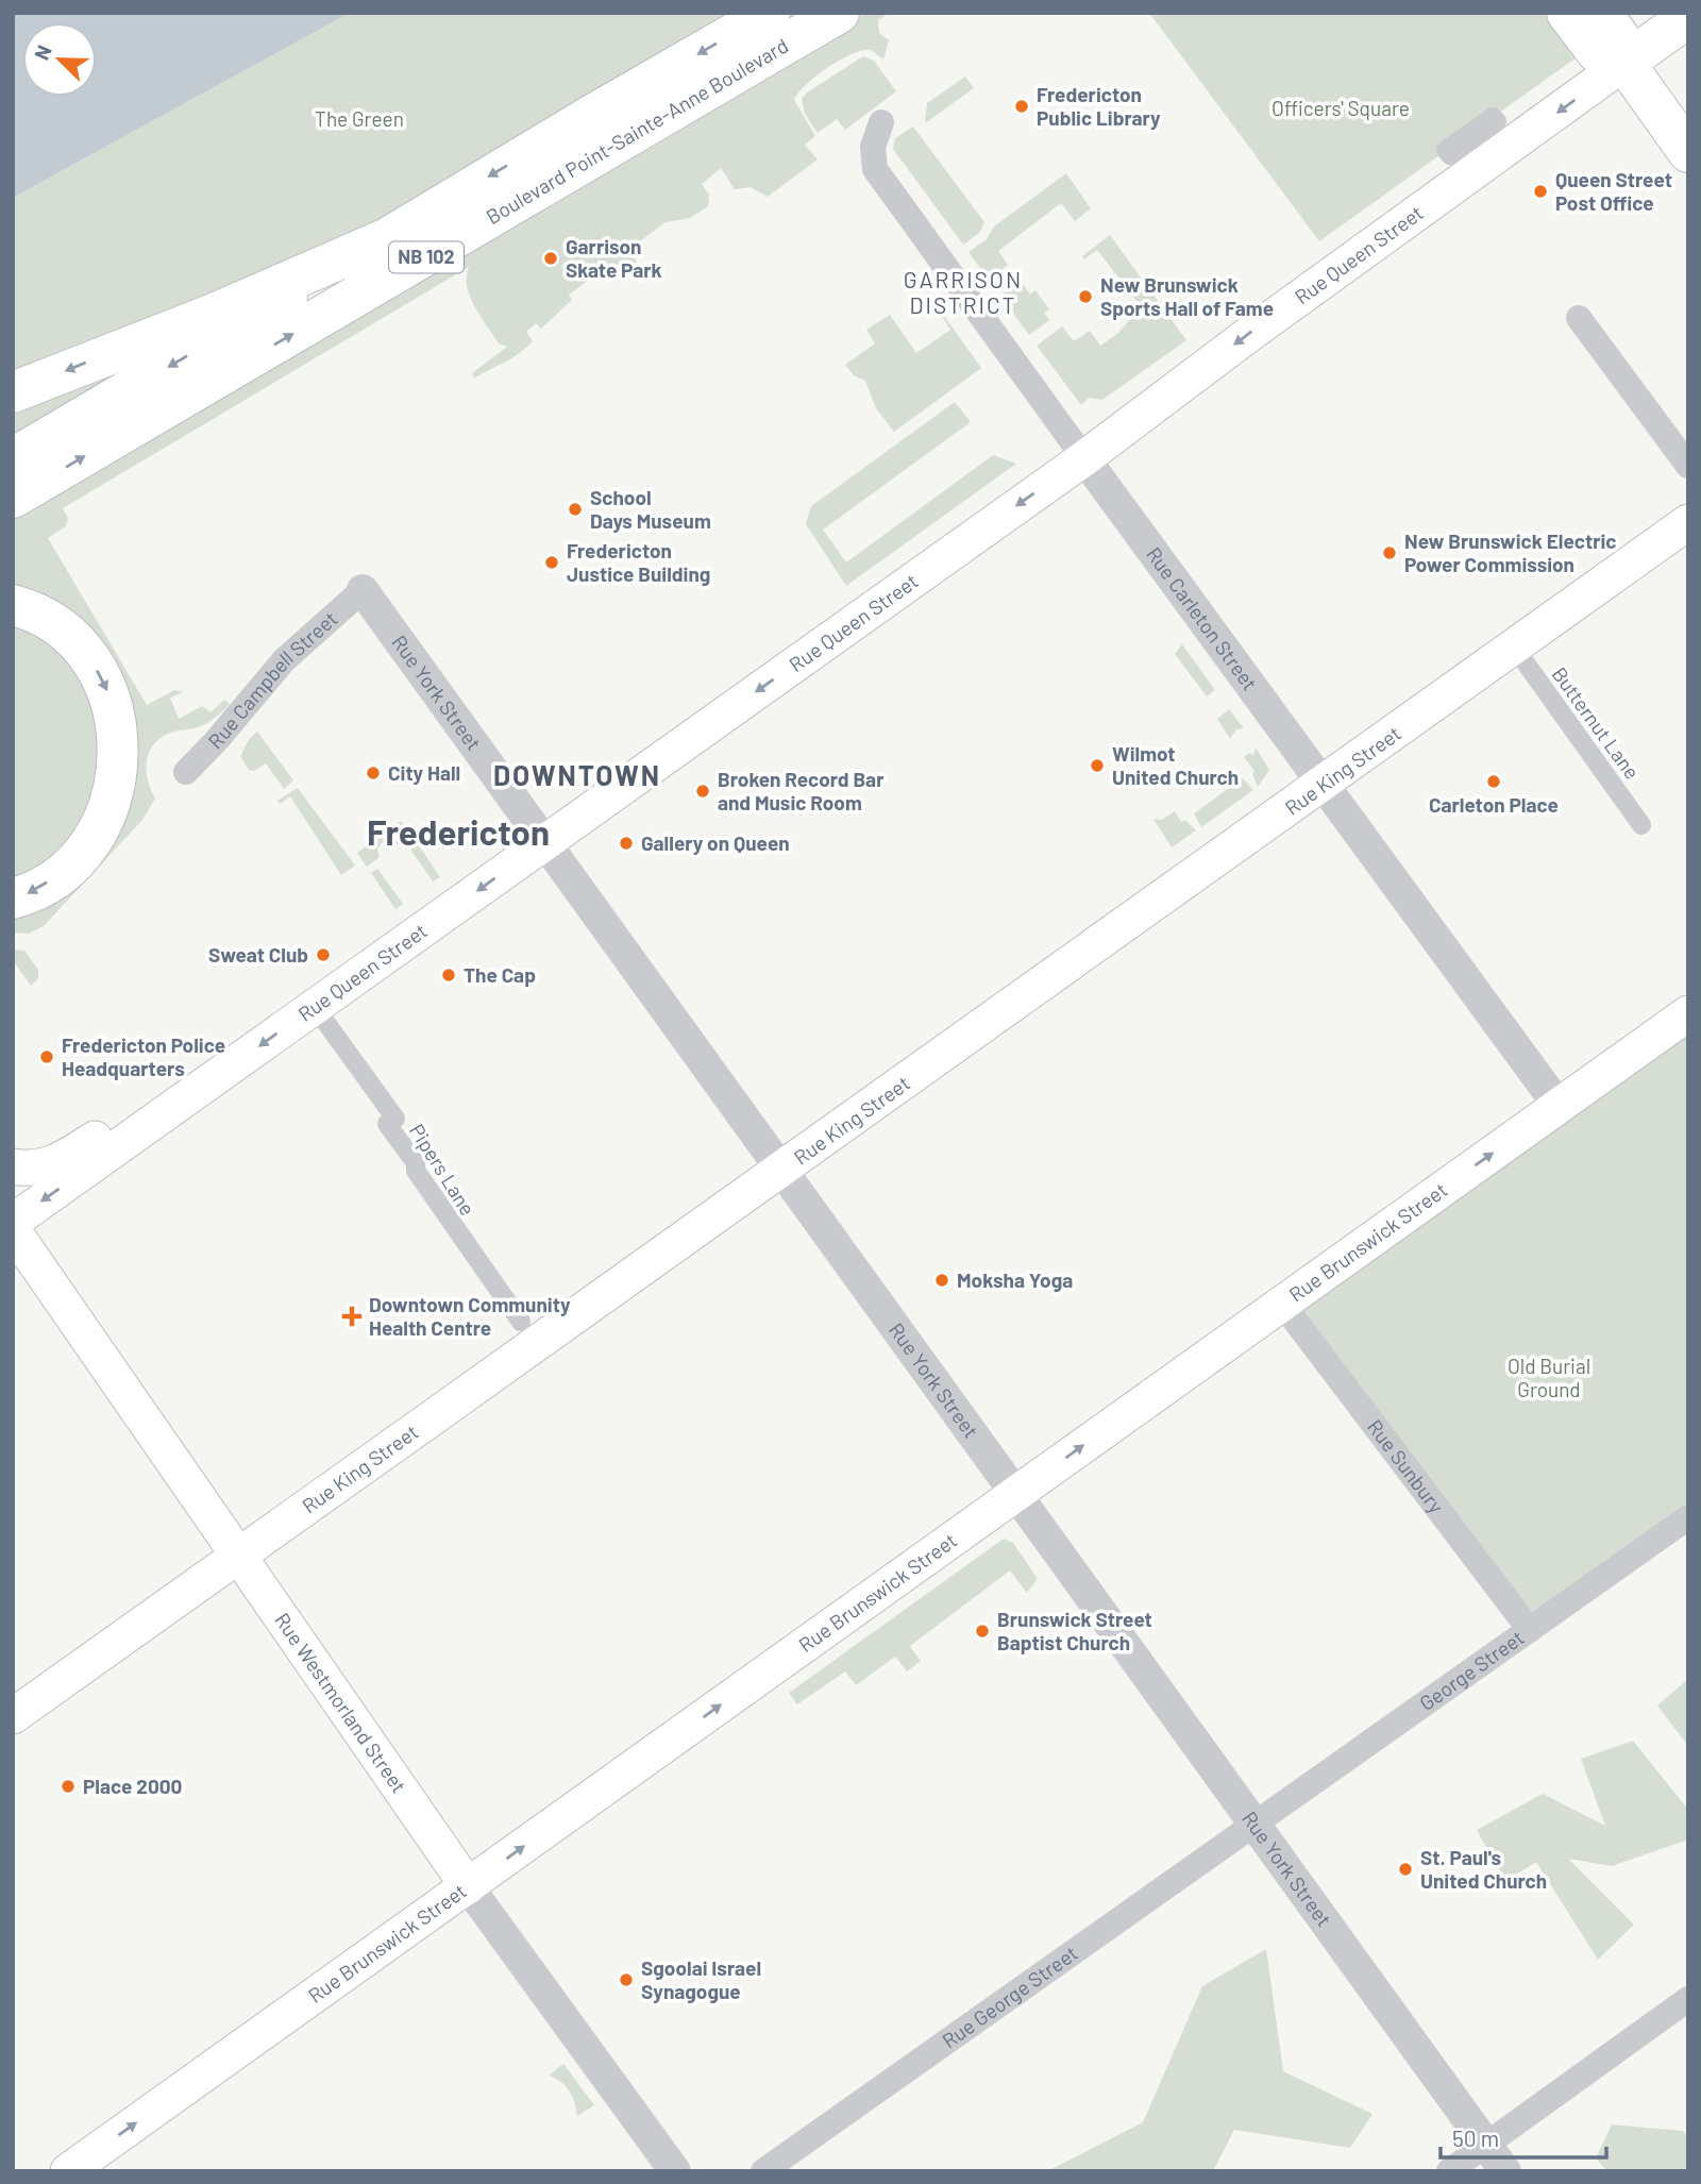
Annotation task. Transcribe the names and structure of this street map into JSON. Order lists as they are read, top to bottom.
{
  "streets": {
    "main road": [
      "Boulevard Point-Sainte-Anne Boulevard",
      "Rue Queen Street",
      "NB 102",
      "Rue King Street",
      "Rue Brunswick Street",
      "Rue Westmorland Street"
    ],
    "street": [
      "Rue Carleton Street",
      "Rue Campbell Street",
      "Rue York Street",
      "Butternut Lane",
      "Pipers Lane",
      "Rue Sunbury",
      "George Street",
      "Rue George Street"
    ]
  },
  "crossings": [
    ["Rue Queen Street", "Rue Carleton Street"],
    ["Rue Queen Street", "Rue York Street"],
    ["Rue Queen Street", "Pipers Lane"],
    ["Rue Carleton Street", "Rue King Street"],
    ["Rue Carleton Street", "Rue Brunswick Street"],
    ["Rue Campbell Street", "Rue York Street"],
    ["Rue York Street", "Rue King Street"],
    ["Rue York Street", "Rue Brunswick Street"],
    ["Rue York Street", "George Street"],
    ["Rue York Street", "Rue George Street"],
    ["Butternut Lane", "Rue King Street"],
    ["Rue King Street", "Rue Westmorland Street"],
    ["Rue Brunswick Street", "Rue Sunbury"],
    ["Rue Brunswick Street", "Rue Westmorland Street"],
    ["Rue Sunbury", "George Street"],
    ["George Street", "Rue George Street"]
  ],
  "one_way": ["Rue Queen Street", "Rue Brunswick Street"],
  "districts": ["GARRISON DISTRICT", "DOWNTOWN", "Fredericton"],
  "parks": ["Officers' Square", "The Green", "Old Burial Ground"],
  "places": {
    "other": [
      "Fredericton Public Library",
      "Queen Street Post Office",
      "Garrison Skate Park",
      "New Brunswick Sports Hall of Fame",
      "School Days Museum",
      "New Brunswick Electric Power Commission",
      "Fredericton Justice Building",
      "Wilmot United Church",
      "City Hall",
      "Carleton Place",
      "Broken Record Bar and Music Room",
      "Gallery on Queen",
      "Sweat Club",
      "The Cap",
      "Fredericton Police Headquarters",
      "Moksha Yoga",
      "Brunswick Street Baptist Church",
      "Place 2000",
      "St. Paul's United Church",
      "Sgoolai Israel Synagogue"
    ],
    "health": ["Downtown Community Health Centre"]
  },
  "scale_bar": "50 m",
  "north": "top left"
}
